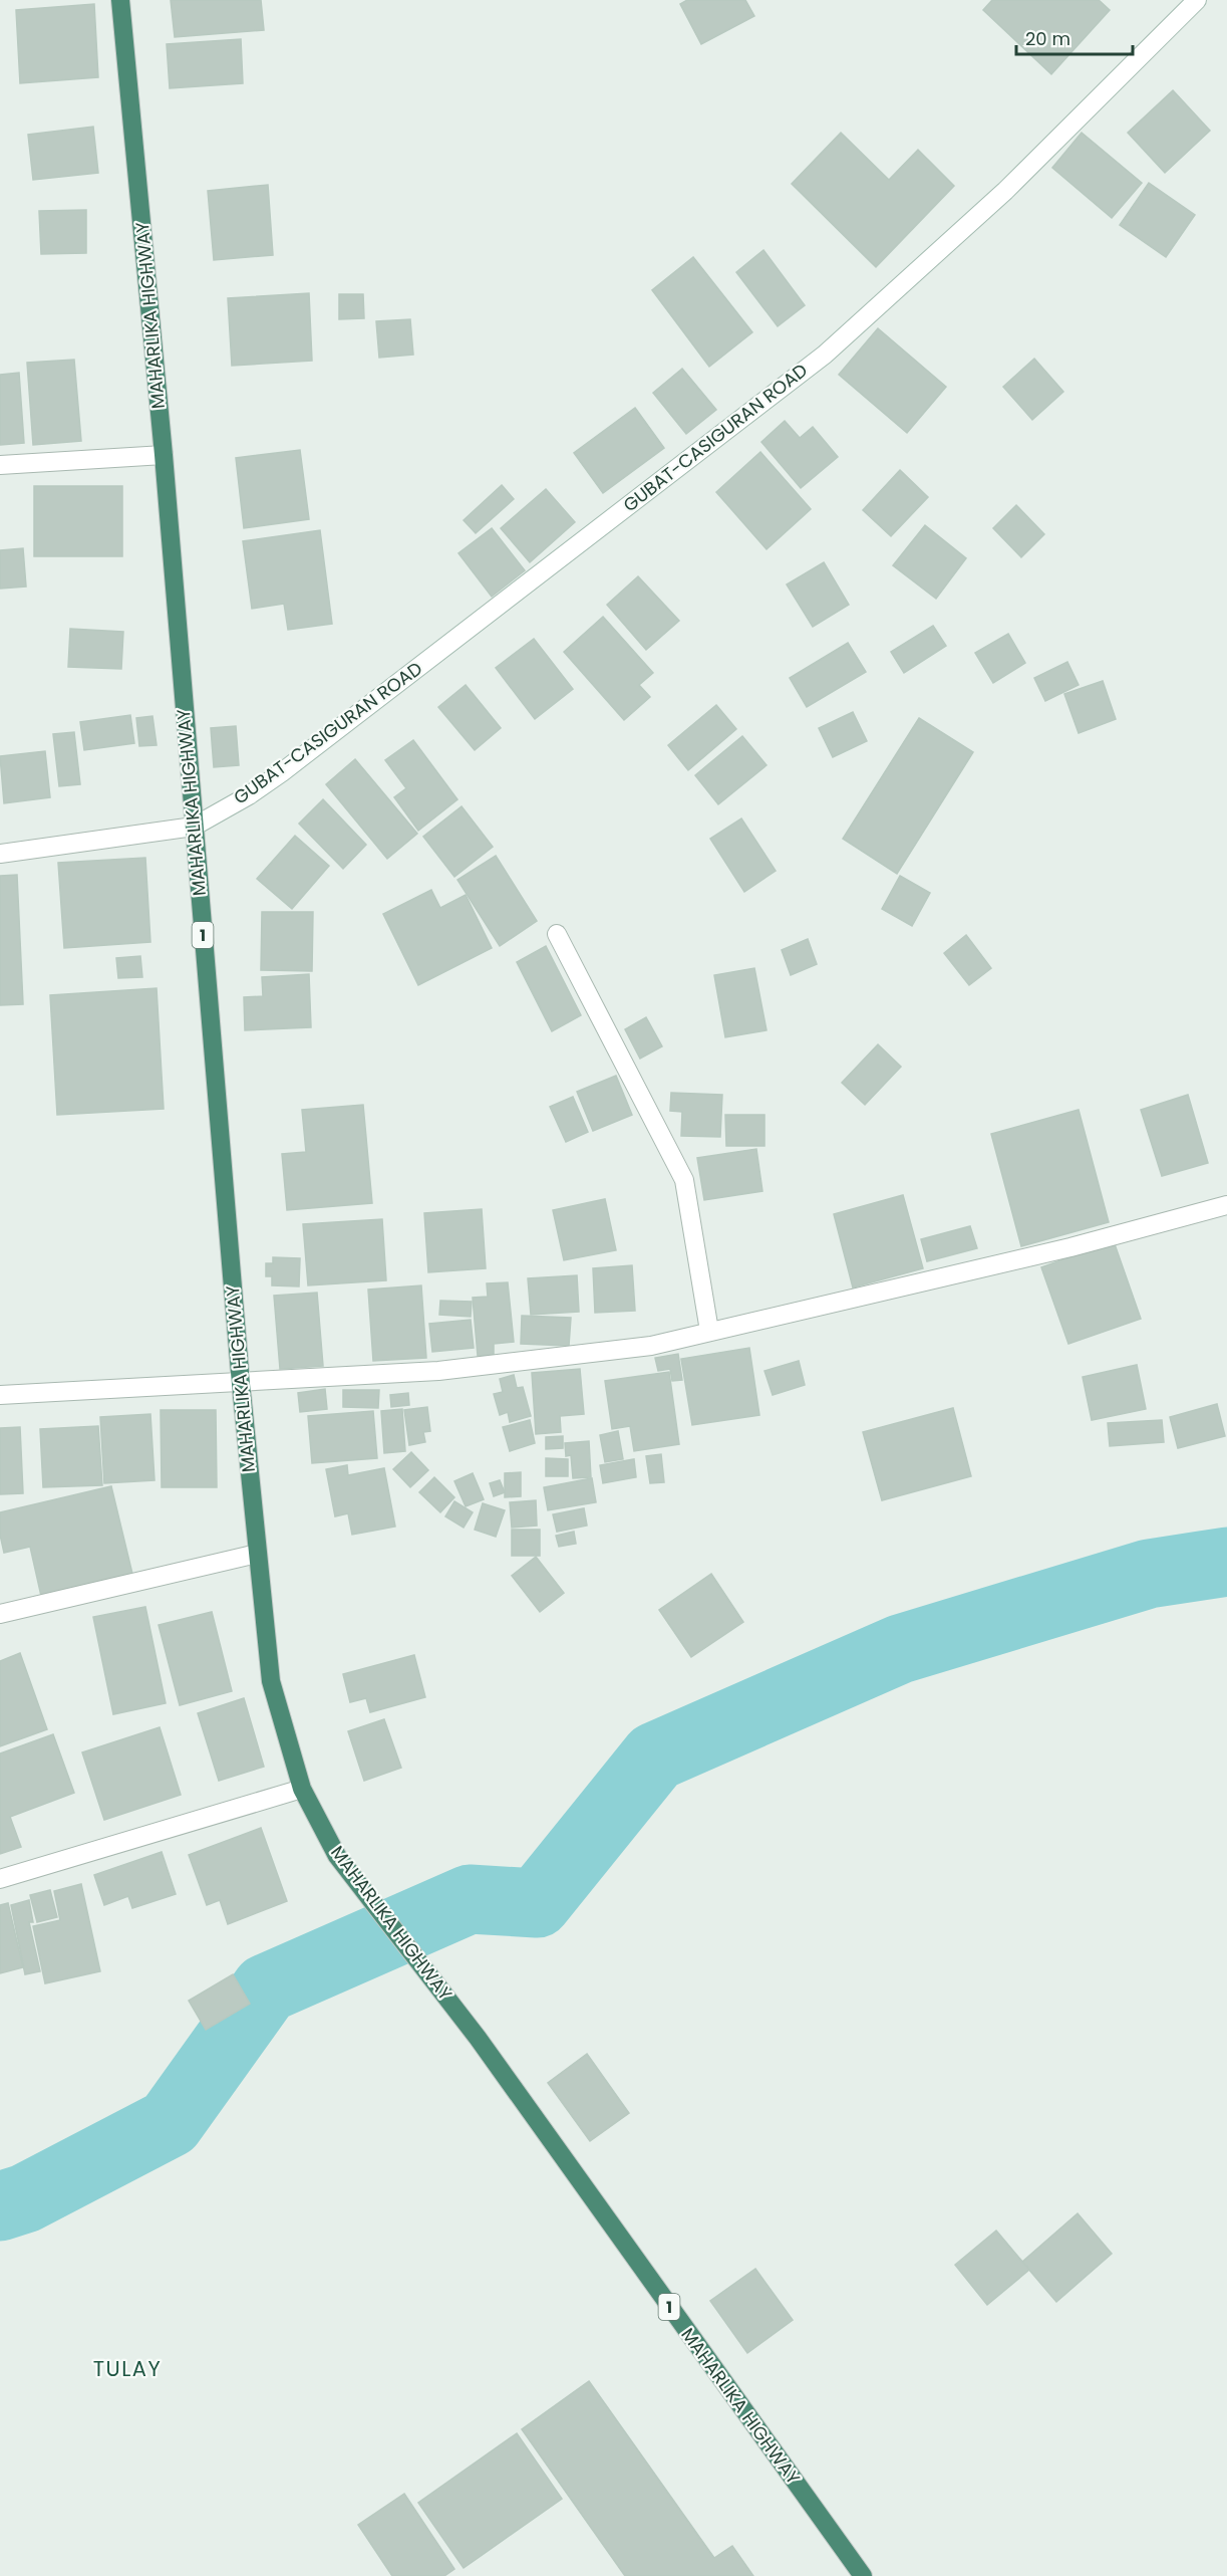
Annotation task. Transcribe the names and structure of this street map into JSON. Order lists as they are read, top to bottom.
{
  "streets": {
    "highway": ["MAHARLIKA HIGHWAY", "1"],
    "street": ["GUBAT-CASIGURAN ROAD"]
  },
  "crossings": [
    ["MAHARLIKA HIGHWAY", "GUBAT-CASIGURAN ROAD"]
  ],
  "districts": ["TULAY"],
  "scale_bar": "20 m"
}
